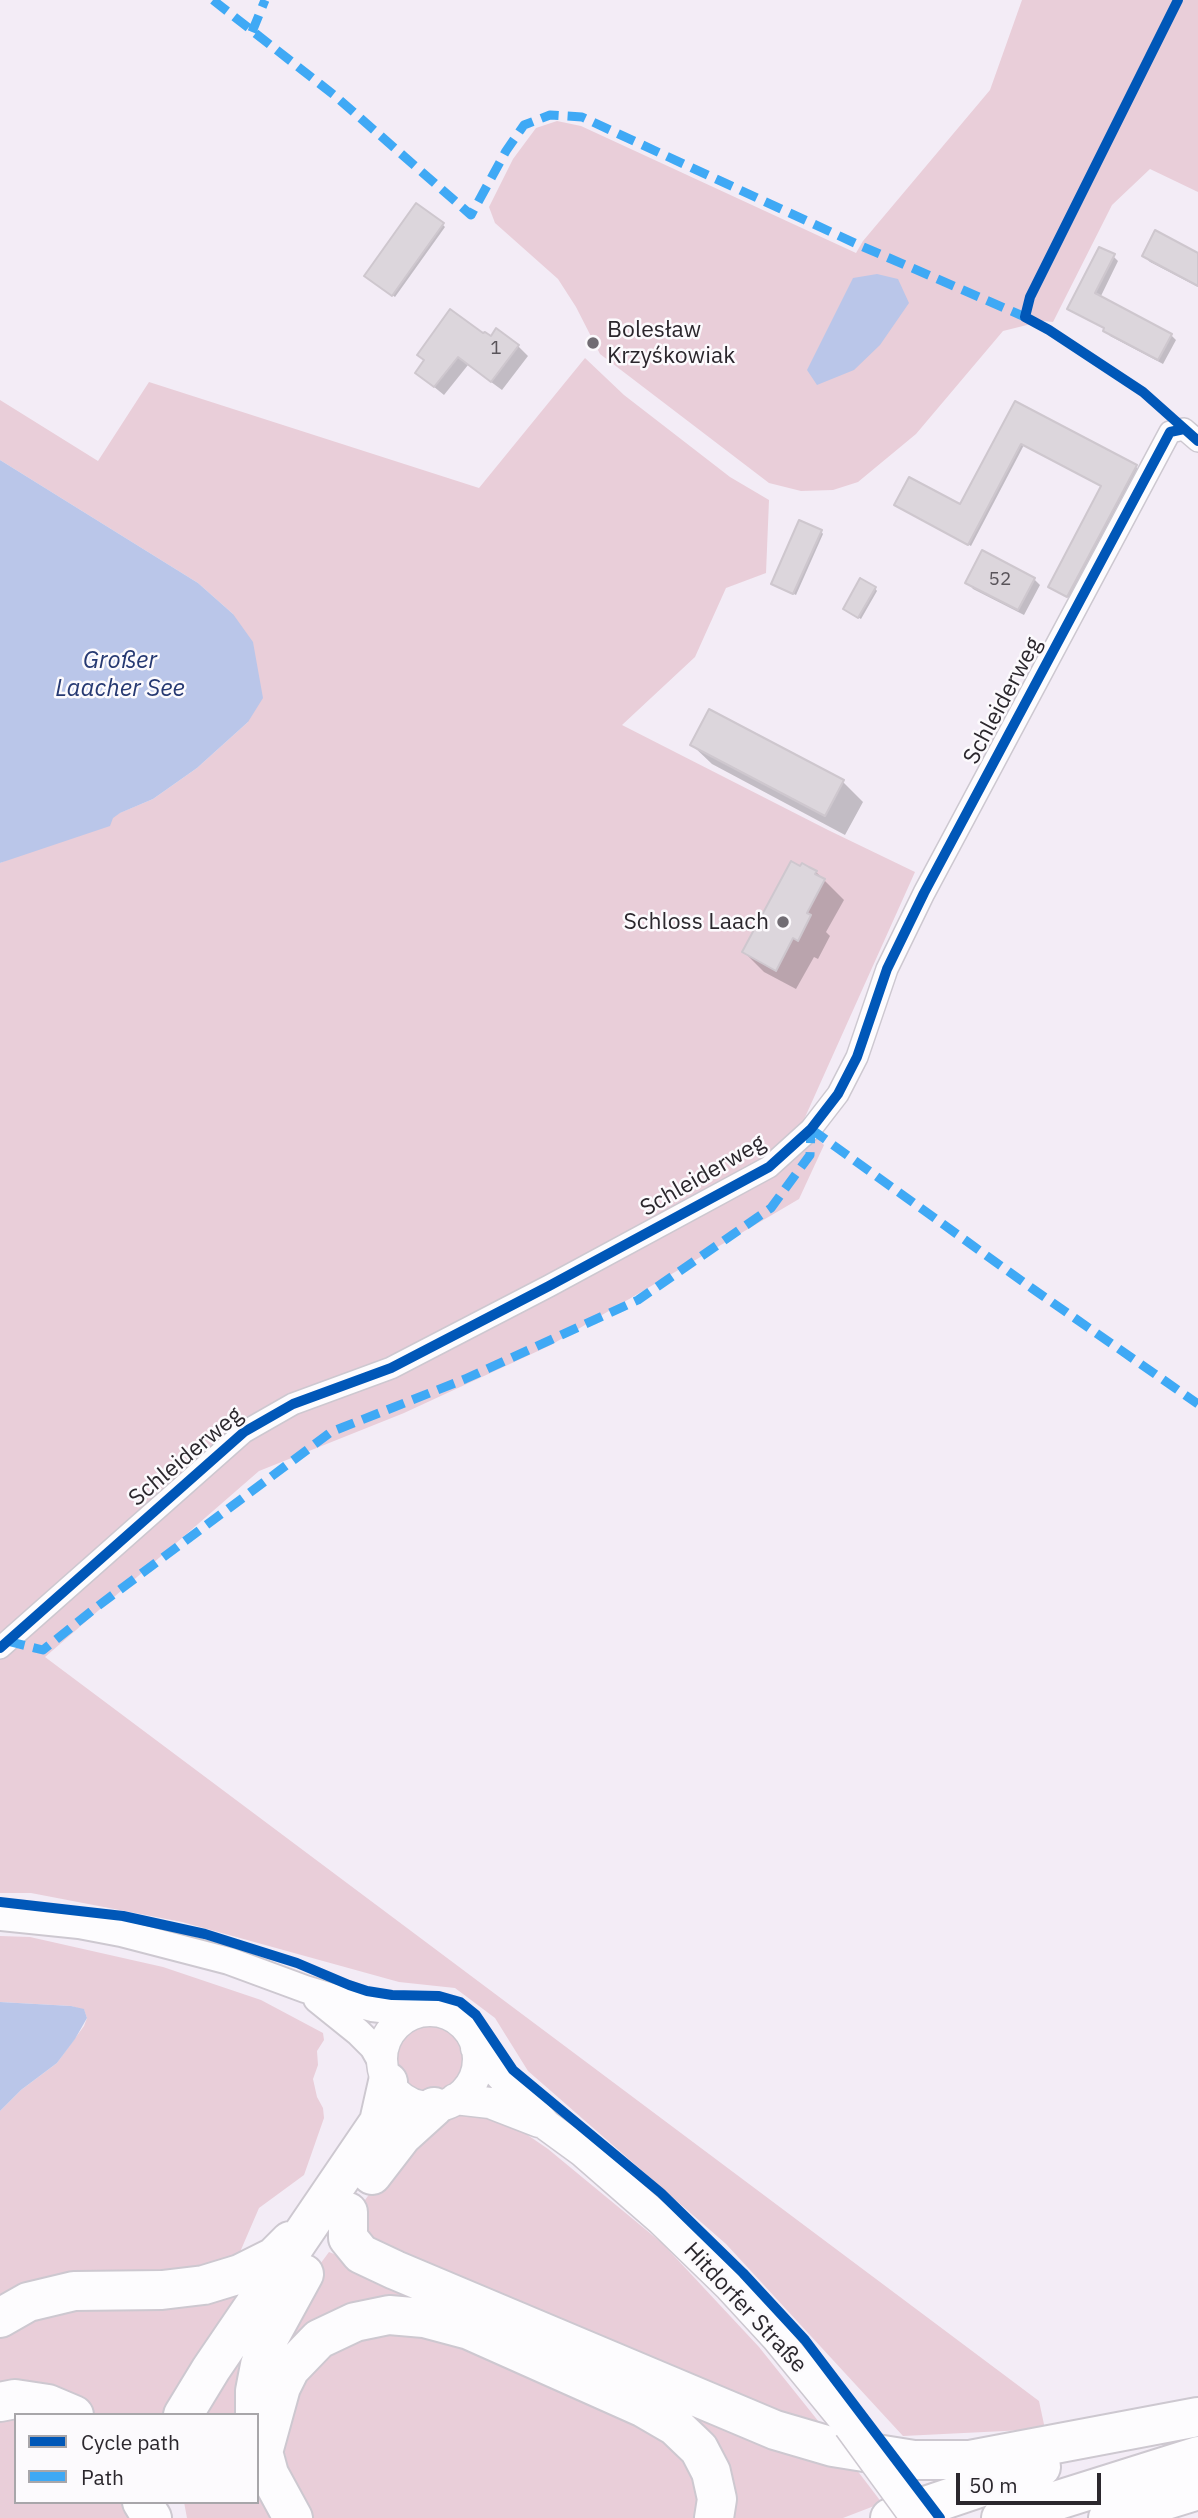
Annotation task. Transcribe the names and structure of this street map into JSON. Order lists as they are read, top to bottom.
{
  "streets": {
    "main road": ["Hitdorfer Straße"],
    "street": ["Schleiderweg"]
  },
  "water": ["Großer Laacher See"],
  "places": ["Bolesław Krzyśkowiak", "Schloss Laach"],
  "house_numbers": ["1", "52"],
  "legend": ["Cycle path", "Path"],
  "scale_bar": "50 m"
}
